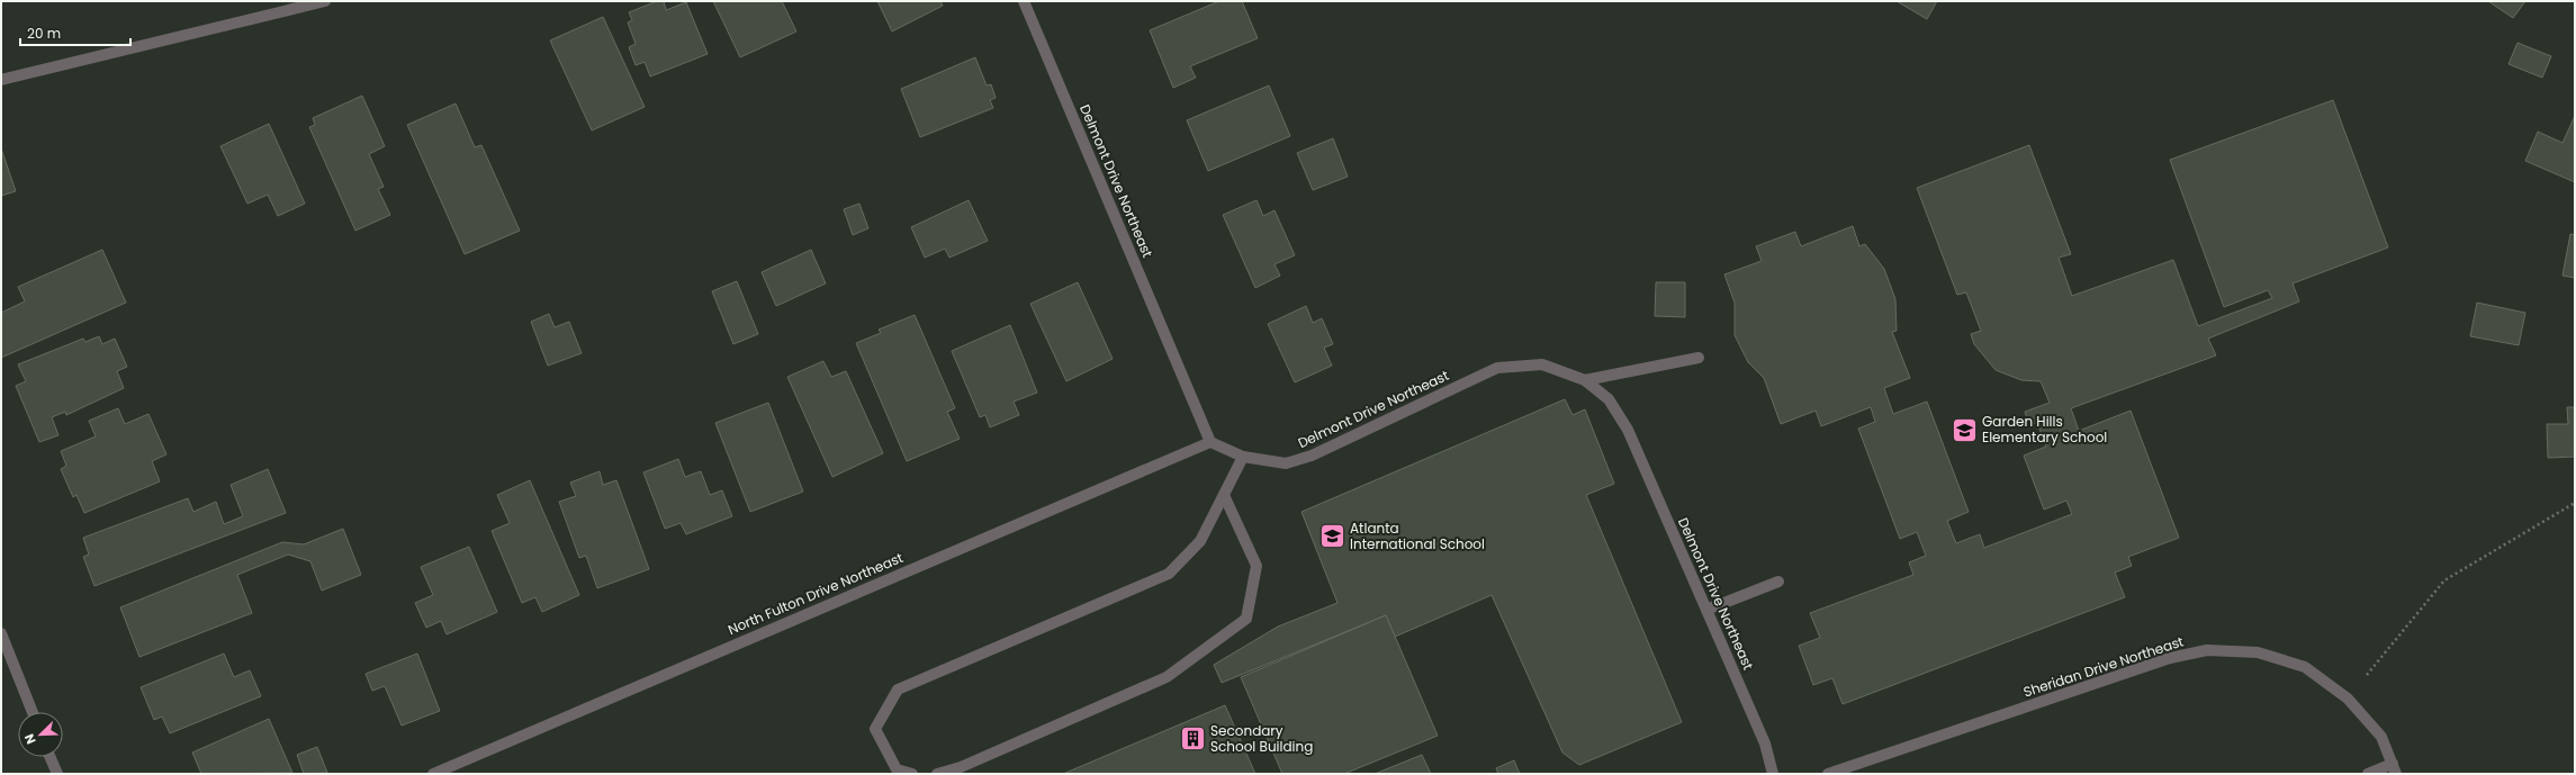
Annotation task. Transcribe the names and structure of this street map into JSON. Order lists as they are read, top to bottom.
{
  "streets": {
    "street": ["Delmont Drive Northeast", "North Fulton Drive Northeast", "Sheridan Drive Northeast"]
  },
  "crossings": [
    ["Delmont Drive Northeast", "North Fulton Drive Northeast"]
  ],
  "places": {
    "school or university": ["Garden Hills Elementary School", "Atlanta International School"],
    "building": ["Secondary School Building"]
  },
  "scale_bar": "20 m",
  "north": "bottom left"
}
